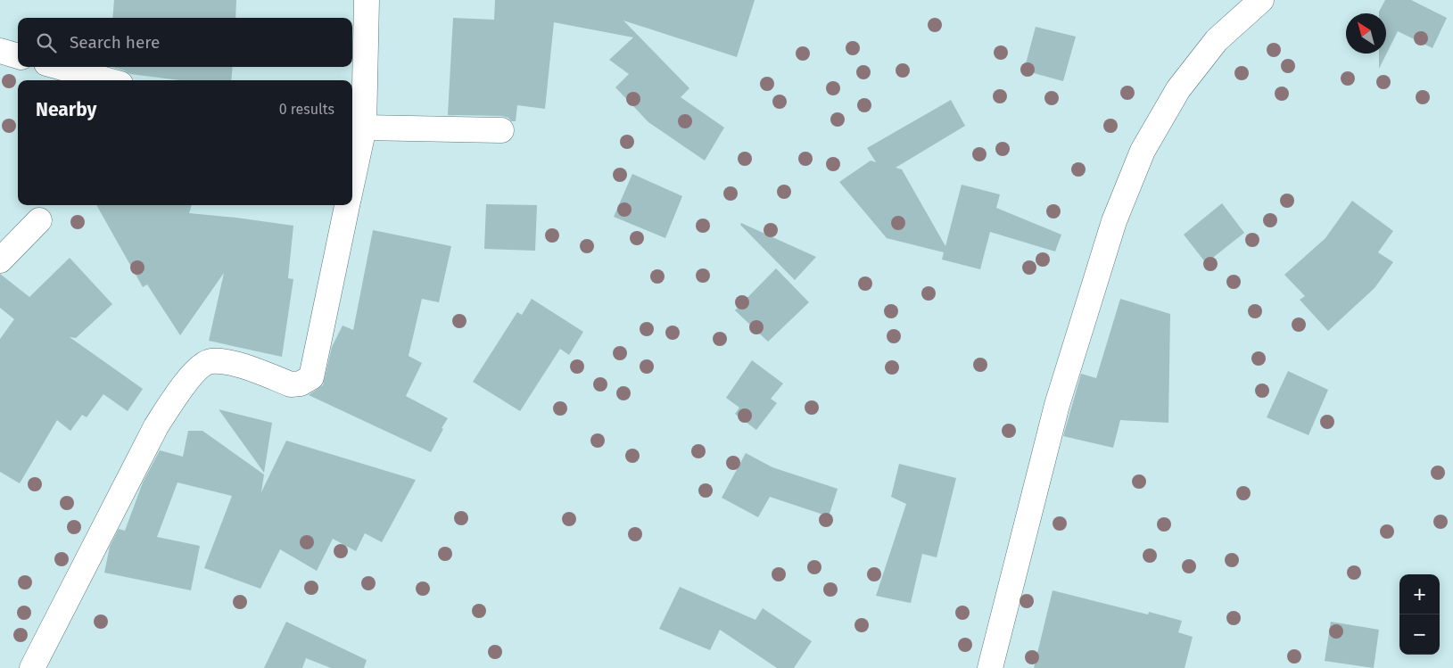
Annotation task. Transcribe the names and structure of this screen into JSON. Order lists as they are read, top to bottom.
{
  "north": "top left",
  "page": {
    "search": "Search here",
    "heading": ["Nearby", "0 results"],
    "map_buttons": ["+", "−"]
  }
}
